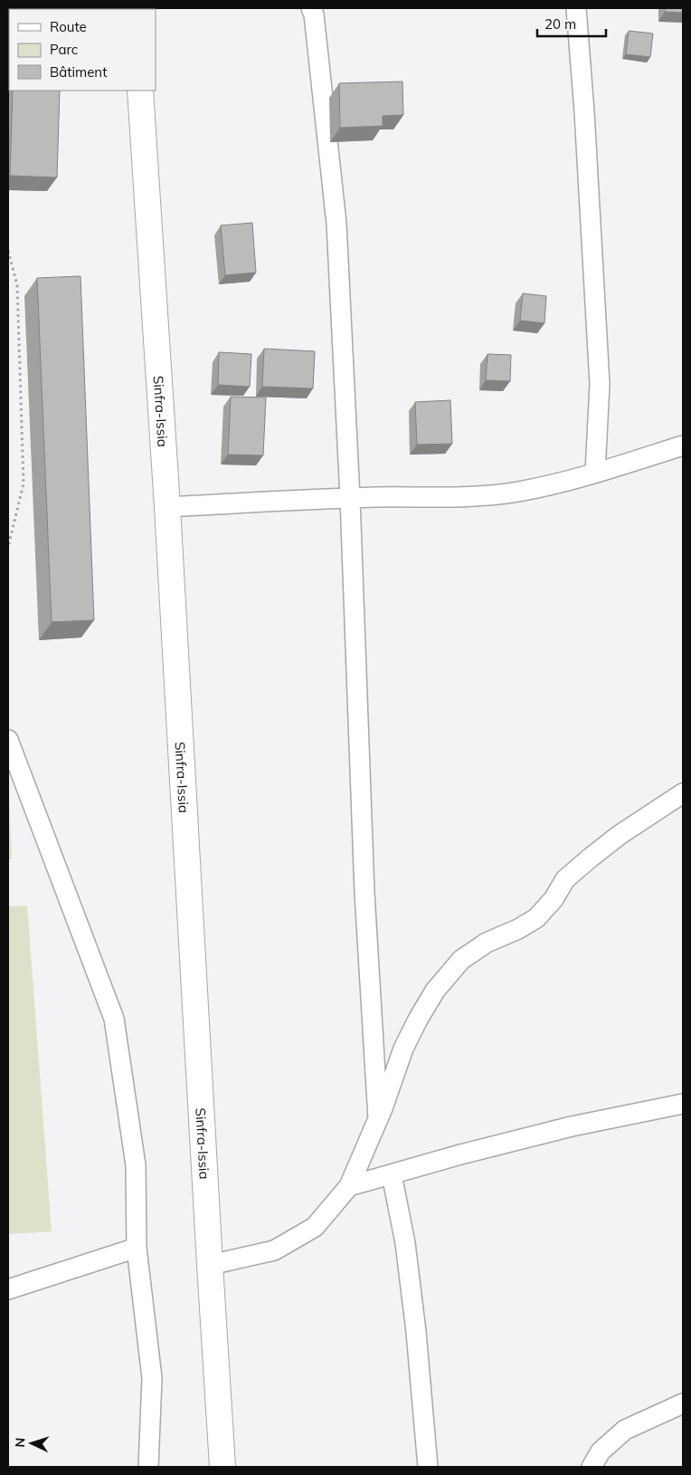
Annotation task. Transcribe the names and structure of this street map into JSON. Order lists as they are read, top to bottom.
{
  "streets": {
    "main road": ["Sinfra-Issia"]
  },
  "legend": ["Route", "Parc", "Bâtiment"],
  "scale_bar": "20 m",
  "north": "left"
}
